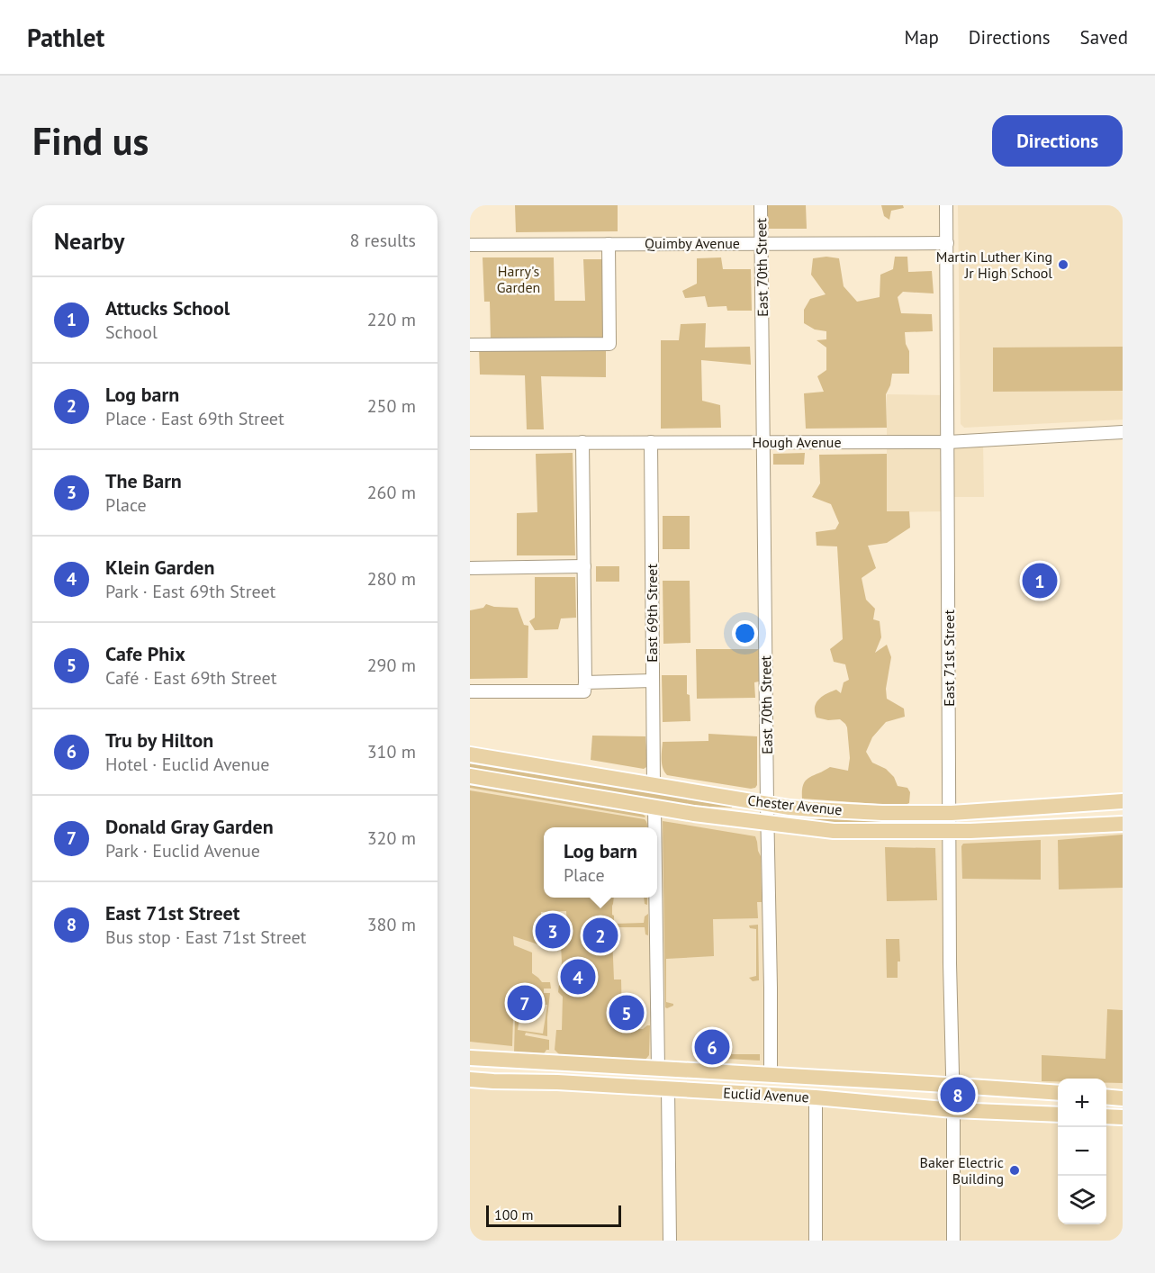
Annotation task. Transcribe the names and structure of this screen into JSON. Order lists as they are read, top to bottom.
{
  "streets": {
    "main road": ["Chester Avenue", "Euclid Avenue"],
    "street": [
      "Quimby Avenue",
      "East 70th Street",
      "Hough Avenue",
      "East 69th Street",
      "East 71st Street"
    ]
  },
  "crossings": [
    ["Quimby Avenue", "East 70th Street"],
    ["Quimby Avenue", "East 71st Street"],
    ["East 70th Street", "Hough Avenue"],
    ["East 70th Street", "Chester Avenue"],
    ["East 70th Street", "Euclid Avenue"],
    ["Hough Avenue", "East 69th Street"],
    ["Hough Avenue", "East 71st Street"],
    ["East 69th Street", "Chester Avenue"],
    ["East 71st Street", "Chester Avenue"],
    ["East 71st Street", "Euclid Avenue"]
  ],
  "parks": ["Harry's Garden"],
  "places": ["Martin Luther King Jr High School", "Baker Electric Building"],
  "scale_bar": "100 m",
  "page": {
    "header": "Pathlet",
    "nav": ["Map", "Directions", "Saved"],
    "buttons": "Directions",
    "title": "Find us",
    "heading": ["Nearby", "8 results"],
    "list": [
      {
        "mark": "1",
        "name": "Attucks School",
        "note": "School",
        "value": "220 m"
      },
      {
        "mark": "2",
        "name": "Log barn",
        "note": "Place · East 69th Street",
        "value": "250 m"
      },
      {
        "mark": "3",
        "name": "The Barn",
        "note": "Place",
        "value": "260 m"
      },
      {
        "mark": "4",
        "name": "Klein Garden",
        "note": "Park · East 69th Street",
        "value": "280 m"
      },
      {
        "mark": "5",
        "name": "Cafe Phix",
        "note": "Café · East 69th Street",
        "value": "290 m"
      },
      {
        "mark": "6",
        "name": "Tru by Hilton",
        "note": "Hotel · Euclid Avenue",
        "value": "310 m"
      },
      {
        "mark": "7",
        "name": "Donald Gray Garden",
        "note": "Park · Euclid Avenue",
        "value": "320 m"
      },
      {
        "mark": "8",
        "name": "East 71st Street",
        "note": "Bus stop · East 71st Street",
        "value": "380 m"
      }
    ],
    "pins": [
      "1",
      "3",
      "2",
      "4",
      "7",
      "5",
      "6",
      "8"
    ],
    "popup": ["Log barn", "Place"],
    "map_buttons": ["+", "−"],
    "scale": "100 m"
  }
}
